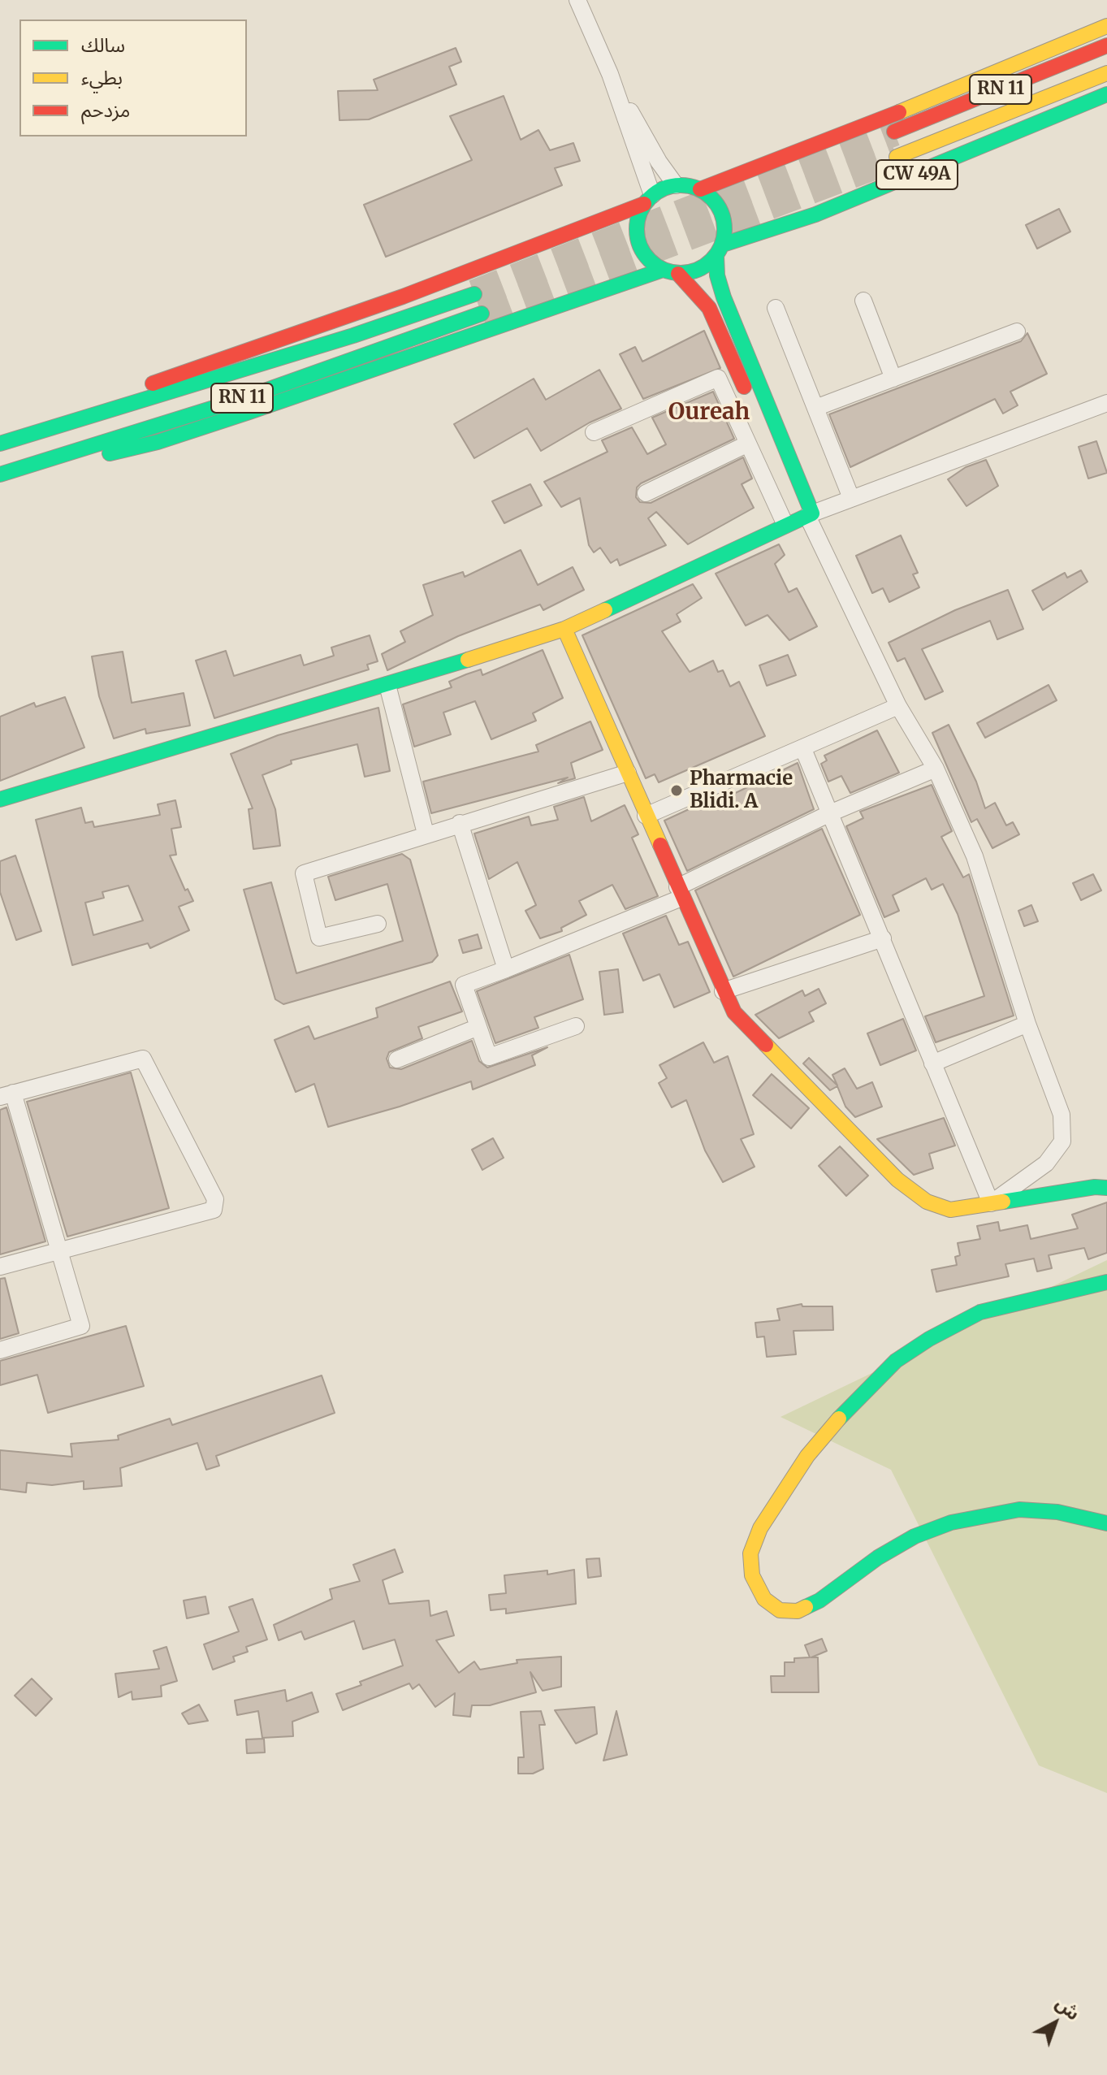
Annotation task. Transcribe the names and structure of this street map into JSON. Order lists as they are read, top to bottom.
{
  "streets": {
    "main road": ["RN 11", "CW 49A"]
  },
  "districts": ["Oureah"],
  "places": ["Pharmacie Blidi. A"],
  "legend": ["سالك", "بطيء", "مزدحم"],
  "north": "top right"
}
